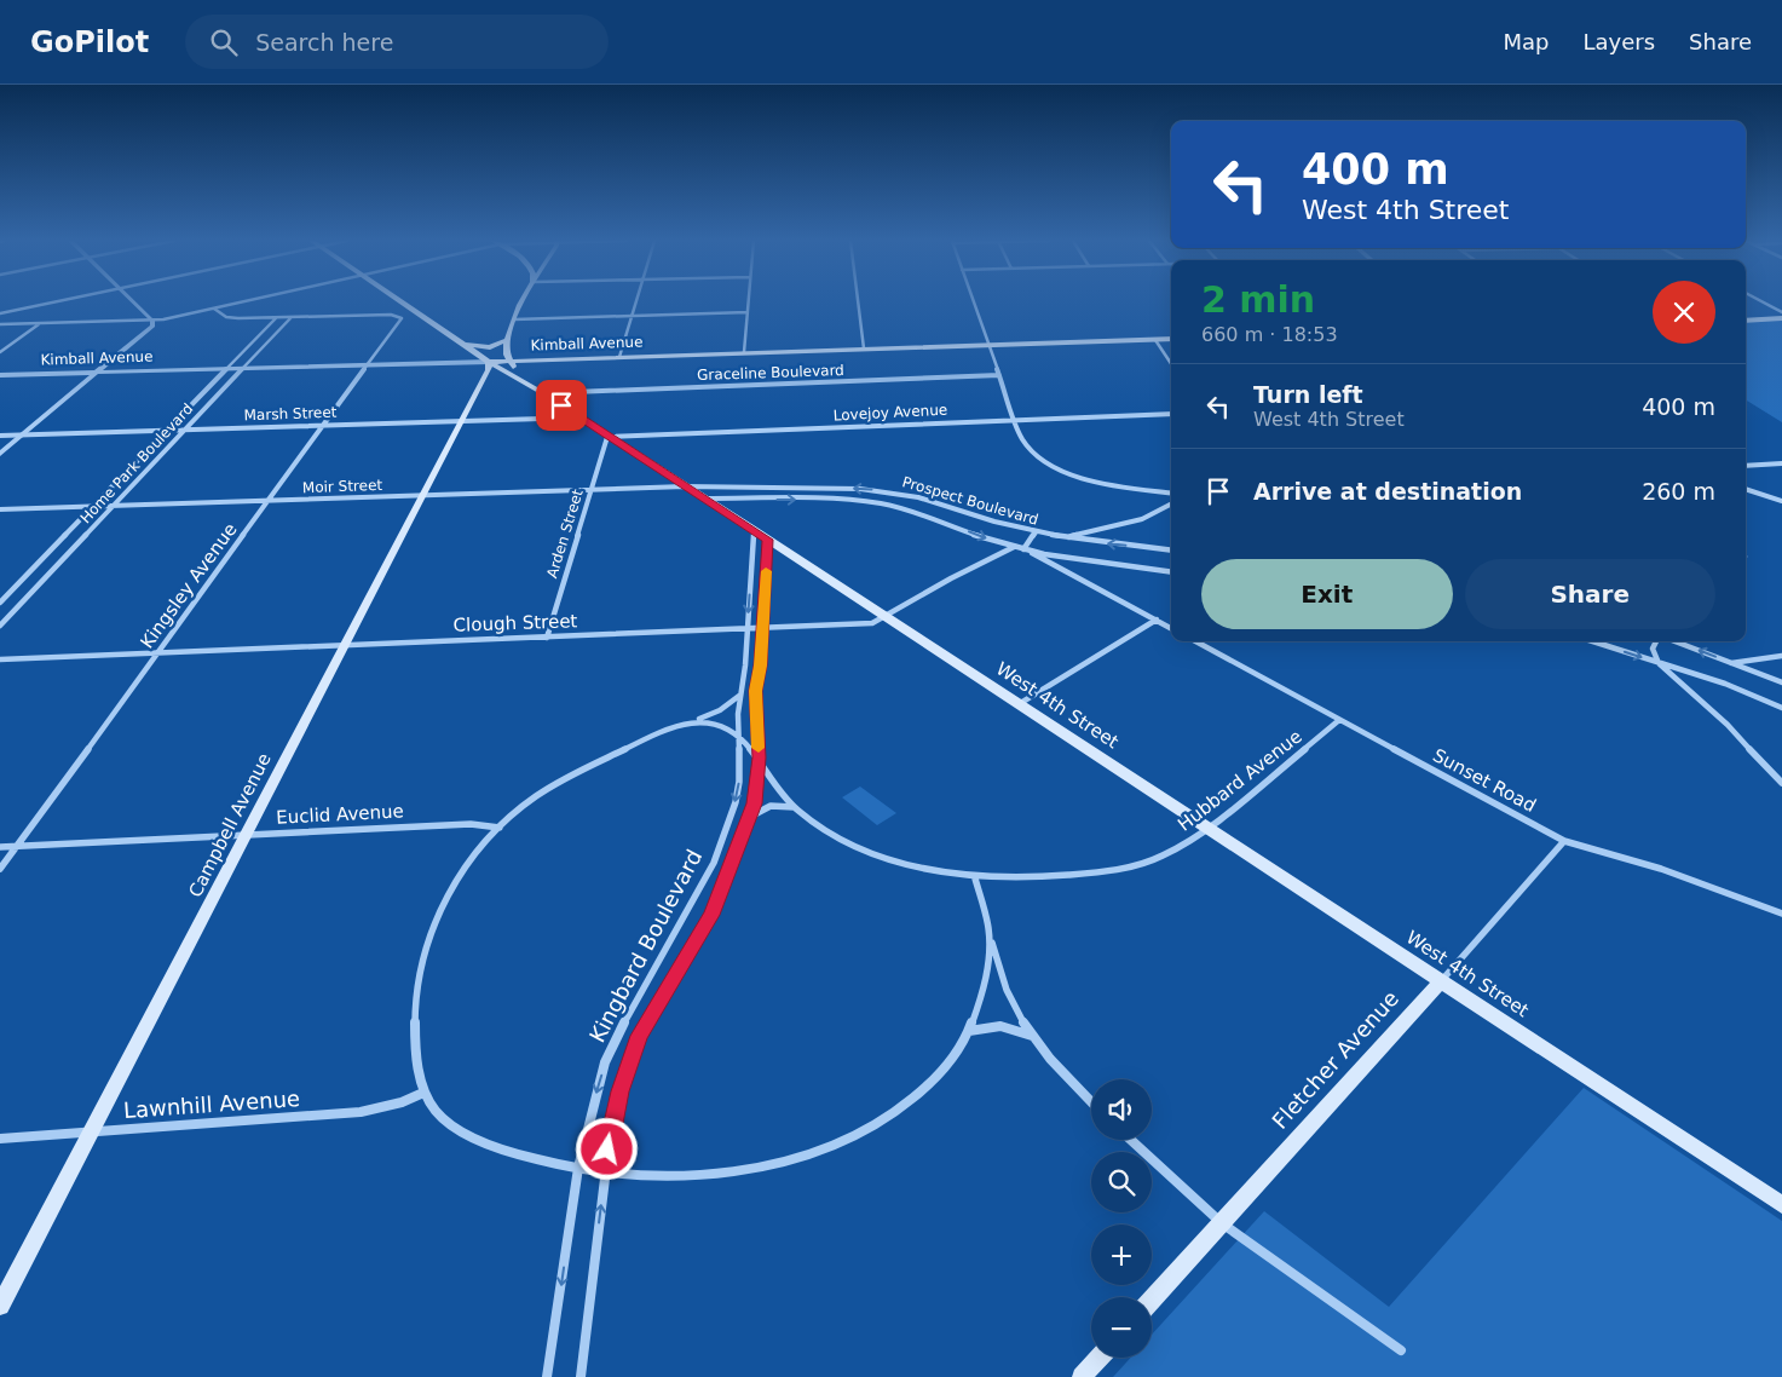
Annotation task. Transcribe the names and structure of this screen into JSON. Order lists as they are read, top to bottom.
{
  "streets": {
    "main road": [
      "Kimball Avenue",
      "West 4th Street",
      "Campbell Avenue",
      "Fletcher Avenue"
    ],
    "street": [
      "Graceline Boulevard",
      "Lovejoy Avenue",
      "Marsh Street",
      "Home Park Boulevard",
      "Moir Street",
      "Prospect Boulevard",
      "Arden Street",
      "Kingsley Avenue",
      "Clough Street",
      "Hubbard Avenue",
      "Sunset Road",
      "Euclid Avenue",
      "Kingbard Boulevard",
      "Lawnhill Avenue"
    ]
  },
  "crossings": [
    ["Kimball Avenue", "Home Park Boulevard"],
    ["Kimball Avenue", "Kingsley Avenue"],
    ["Kimball Avenue", "West 4th Street"],
    ["Kimball Avenue", "Campbell Avenue"],
    ["Graceline Boulevard", "West 4th Street"],
    ["Lovejoy Avenue", "Arden Street"],
    ["Lovejoy Avenue", "West 4th Street"],
    ["Marsh Street", "Home Park Boulevard"],
    ["Marsh Street", "Kingsley Avenue"],
    ["Marsh Street", "West 4th Street"],
    ["Marsh Street", "Campbell Avenue"],
    ["Home Park Boulevard", "Moir Street"],
    ["Home Park Boulevard", "Kingsley Avenue"],
    ["Moir Street", "Prospect Boulevard"],
    ["Moir Street", "Arden Street"],
    ["Moir Street", "Kingsley Avenue"],
    ["Moir Street", "West 4th Street"],
    ["Moir Street", "Campbell Avenue"],
    ["Prospect Boulevard", "Clough Street"],
    ["Prospect Boulevard", "West 4th Street"],
    ["Arden Street", "Clough Street"],
    ["Arden Street", "West 4th Street"],
    ["Kingsley Avenue", "Clough Street"],
    ["Kingsley Avenue", "Euclid Avenue"],
    ["Clough Street", "West 4th Street"],
    ["Clough Street", "Campbell Avenue"],
    ["Clough Street", "Kingbard Boulevard"],
    ["West 4th Street", "Hubbard Avenue"],
    ["West 4th Street", "Campbell Avenue"],
    ["West 4th Street", "Kingbard Boulevard"],
    ["West 4th Street", "Fletcher Avenue"],
    ["Hubbard Avenue", "Sunset Road"],
    ["Hubbard Avenue", "Kingbard Boulevard"],
    ["Sunset Road", "Fletcher Avenue"],
    ["Euclid Avenue", "Campbell Avenue"],
    ["Campbell Avenue", "Lawnhill Avenue"]
  ],
  "page": {
    "header": "GoPilot",
    "search": "Search here",
    "nav": ["Map", "Layers", "Share"],
    "turn": ["400 m", "West 4th Street"],
    "heading": ["2 min", "660 m · 18:53"],
    "list": [
      {
        "name": "Turn left",
        "note": "West 4th Street",
        "value": "400 m"
      },
      {
        "name": "Arrive at destination",
        "value": "260 m"
      }
    ],
    "buttons": ["Exit", "Share"],
    "map_buttons": ["+", "−"]
  }
}
